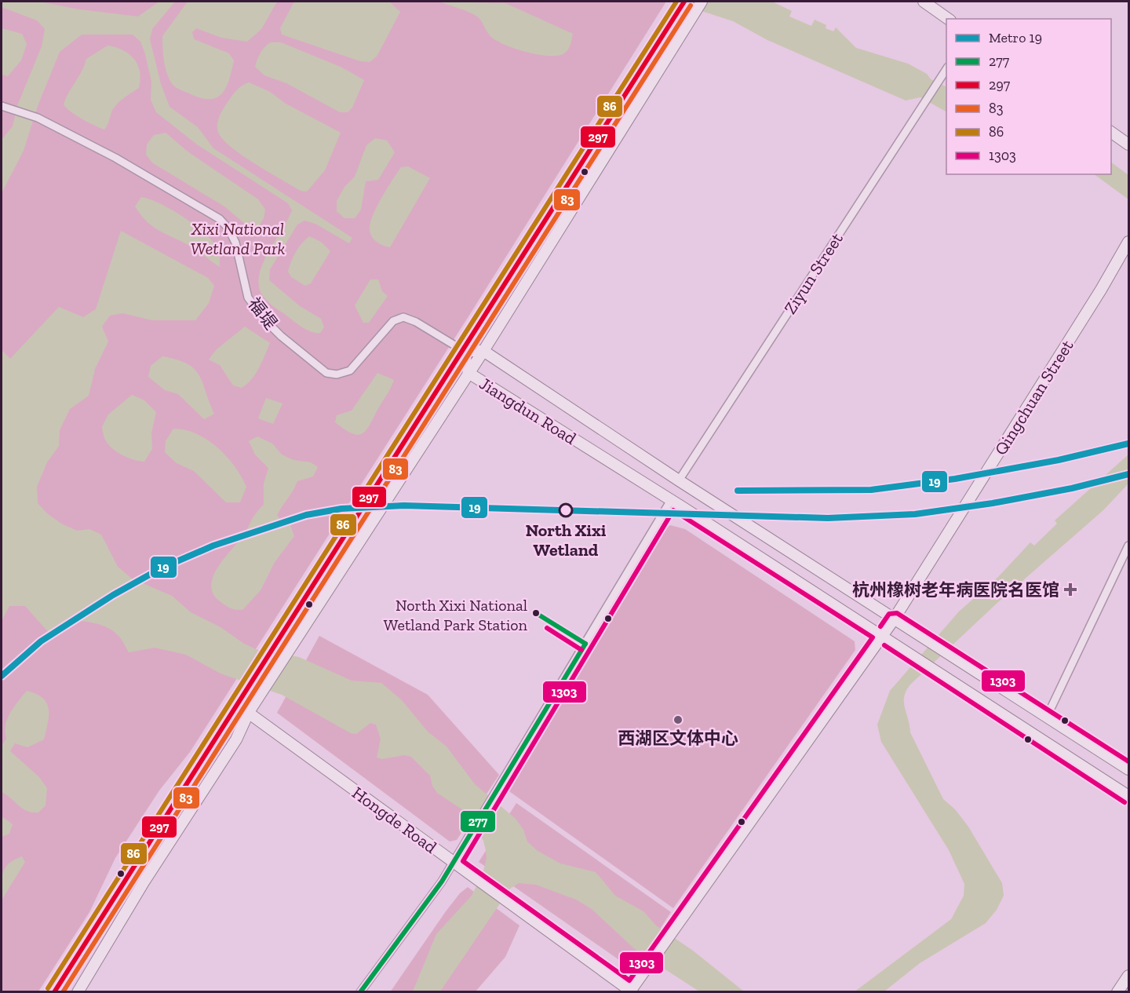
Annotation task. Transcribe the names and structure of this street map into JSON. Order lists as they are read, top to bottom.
{
  "streets": {
    "main road": ["Qingchuan Street", "Jiangdun Road", "Hongde Road"],
    "street": ["Ziyun Street", "福堤"]
  },
  "crossings": [
    ["Ziyun Street", "Jiangdun Road"],
    ["福堤", "Jiangdun Road"],
    ["Qingchuan Street", "Jiangdun Road"],
    ["Qingchuan Street", "Hongde Road"]
  ],
  "parks": ["Xixi National Wetland Park"],
  "places": {
    "other": ["North Xixi Wetland", "North Xixi National Wetland Park Station", "西湖区文体中心"],
    "health": ["杭州橡树老年病医院名医馆"]
  },
  "lines": [
    "transit line 297",
    "transit line 86",
    "transit line 83",
    "metro line 19",
    "transit line 1303",
    "transit line 277"
  ],
  "legend": [
    "Metro 19",
    "277",
    "297",
    "83",
    "86",
    "1303"
  ]
}
